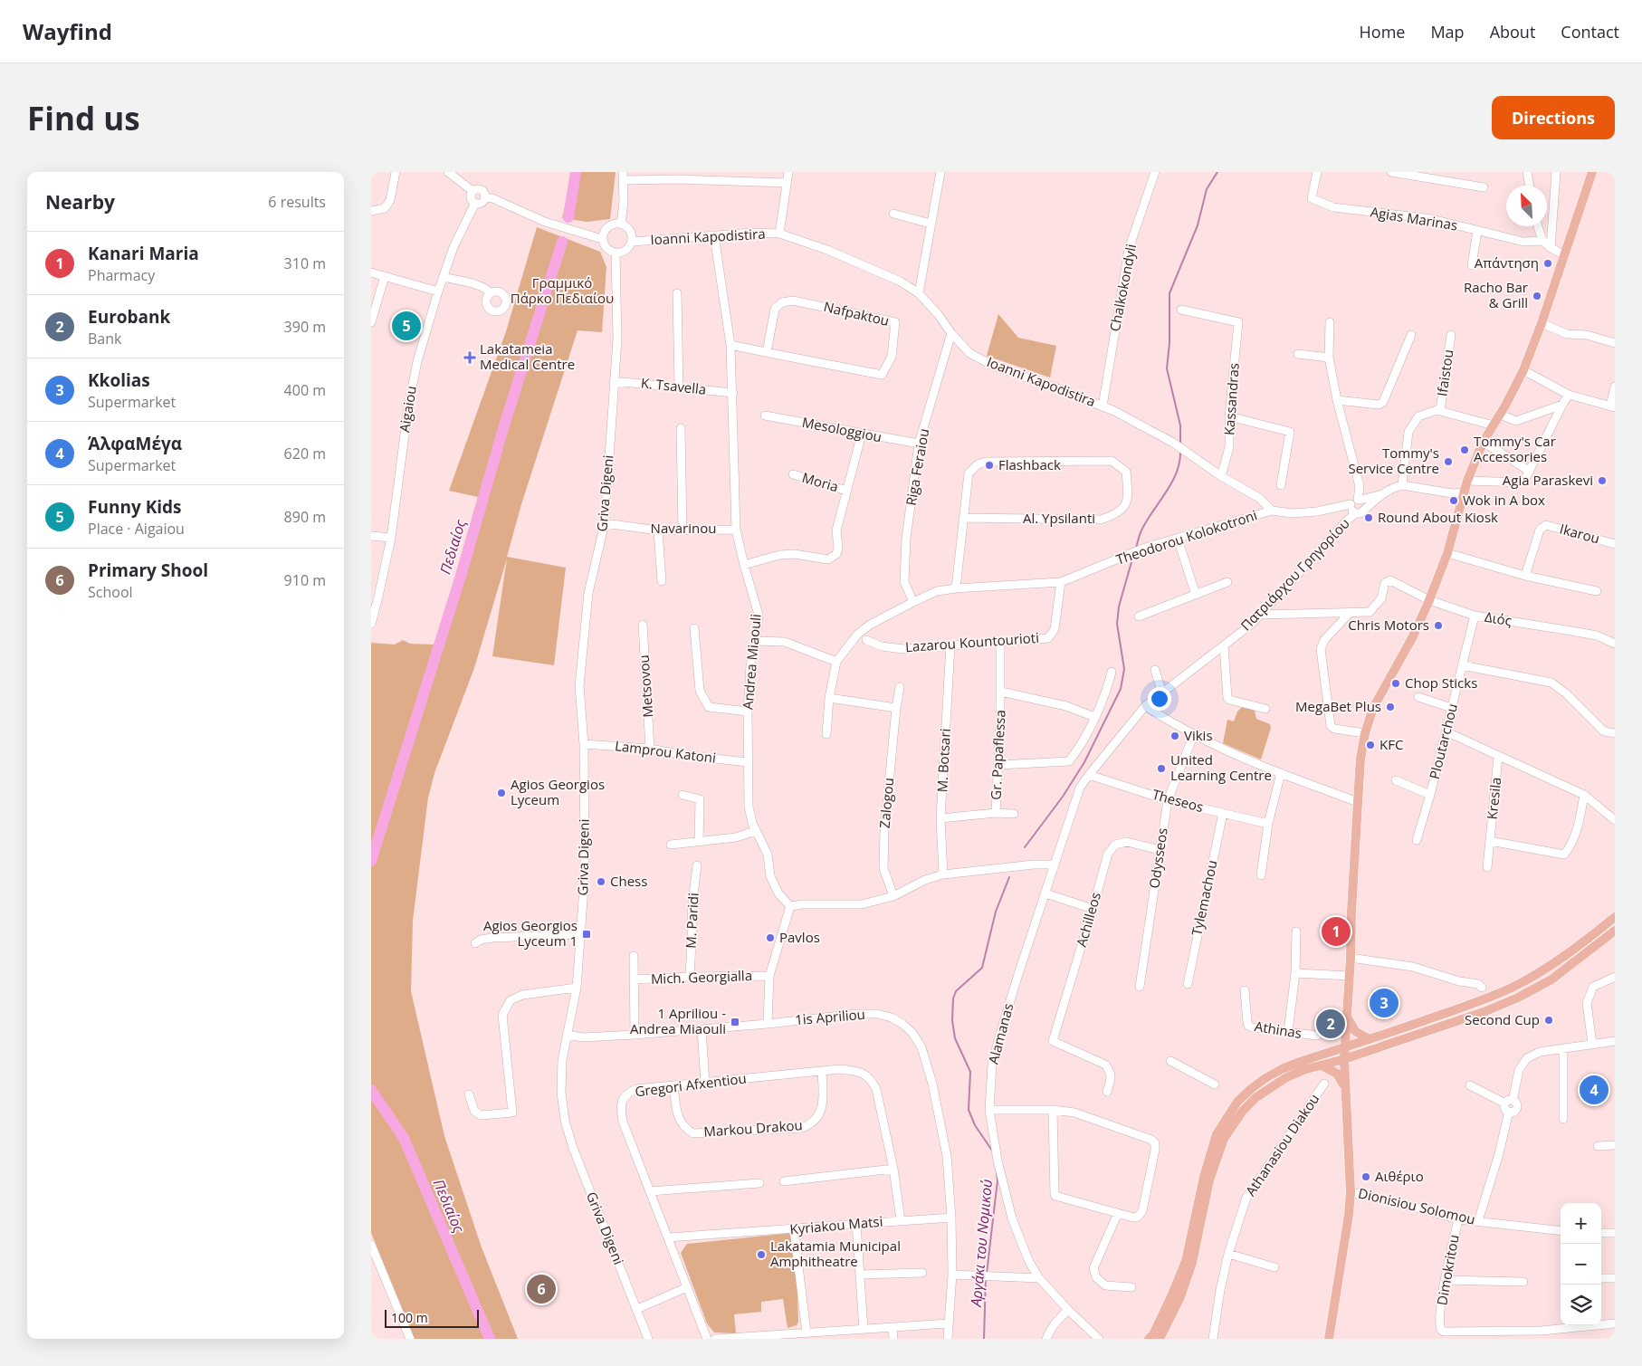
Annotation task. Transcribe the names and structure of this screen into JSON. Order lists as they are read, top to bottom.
{
  "streets": {
    "street": [
      "Agias Marinas",
      "Ioanni Kapodistira",
      "Chalkokondyli",
      "Nafpaktou",
      "Ifaistou",
      "K. Tsavella",
      "Kassandras",
      "Aigaiou",
      "Mesologgiou",
      "Riga Feraiou",
      "Moria",
      "Griva Digeni",
      "Al. Ypsilanti",
      "Navarinou",
      "Ikarou",
      "Theodorou Kolokotroni",
      "Πατριάρχου Γρηγορίου",
      "Διός",
      "Lazarou Kountourioti",
      "Andrea Miaouli",
      "Metsovou",
      "Ploutarchou",
      "Lamprou Katoni",
      "Gr. Papaflessa",
      "M. Botsari",
      "Kresila",
      "Theseos",
      "Zalogou",
      "Odysseos",
      "Tylemachou",
      "Achilleos",
      "M. Paridi",
      "Mich. Georgialla",
      "1is Apriliou",
      "Athinas",
      "Alamanas",
      "Gregori Afxentiou",
      "Markou Drakou",
      "Athanasiou Diakou",
      "Dionisiou Solomou",
      "Kyriakou Matsi",
      "Dimokritou"
    ]
  },
  "crossings": [
    ["Ioanni Kapodistira", "Chalkokondyli"],
    ["Ioanni Kapodistira", "Kassandras"],
    ["Ioanni Kapodistira", "Riga Feraiou"],
    ["Ioanni Kapodistira", "Griva Digeni"],
    ["Ioanni Kapodistira", "Theodorou Kolokotroni"],
    ["Ioanni Kapodistira", "Andrea Miaouli"],
    ["Nafpaktou", "Andrea Miaouli"],
    ["K. Tsavella", "Griva Digeni"],
    ["K. Tsavella", "Andrea Miaouli"],
    ["Mesologgiou", "Riga Feraiou"],
    ["Riga Feraiou", "Theodorou Kolokotroni"],
    ["Griva Digeni", "Navarinou"],
    ["Griva Digeni", "Lamprou Katoni"],
    ["Griva Digeni", "1is Apriliou"],
    ["Navarinou", "Andrea Miaouli"],
    ["Theodorou Kolokotroni", "Πατριάρχου Γρηγορίου"],
    ["Theodorou Kolokotroni", "Lazarou Kountourioti"],
    ["Πατριάρχου Γρηγορίου", "Theseos"],
    ["Πατριάρχου Γρηγορίου", "Alamanas"],
    ["Διός", "Ploutarchou"],
    ["Lazarou Kountourioti", "Gr. Papaflessa"],
    ["Lazarou Kountourioti", "M. Botsari"],
    ["Andrea Miaouli", "Lamprou Katoni"],
    ["Metsovou", "Lamprou Katoni"],
    ["Gr. Papaflessa", "M. Botsari"],
    ["Theseos", "Odysseos"],
    ["Theseos", "Tylemachou"],
    ["Odysseos", "Achilleos"],
    ["M. Paridi", "Mich. Georgialla"],
    ["1is Apriliou", "Kyriakou Matsi"],
    ["Gregori Afxentiou", "Markou Drakou"],
    ["Gregori Afxentiou", "Kyriakou Matsi"],
    ["Dionisiou Solomou", "Dimokritou"]
  ],
  "water": ["Πεδιαίος", "Αργάκι του Νομικού"],
  "parks": ["Γραμμικό Πάρκο Πεδιαίου"],
  "places": {
    "other": [
      "Απάντηση",
      "Racho Bar & Grill",
      "Tommy's Car Accessories",
      "Tommy's Service Centre",
      "Flashback",
      "Agia Paraskevi",
      "Wok in A box",
      "Round About Kiosk",
      "Chris Motors",
      "Chop Sticks",
      "MegaBet Plus",
      "Vikis",
      "KFC",
      "United Learning Centre",
      "Agios Georgios Lyceum",
      "Chess",
      "Pavlos",
      "Second Cup",
      "Αιθέριο",
      "Lakatamia Municipal Amphitheatre"
    ],
    "health": ["Lakatameia Medical Centre"],
    "transit": ["Agios Georgios Lyceum 1", "1 Apriliou - Andrea Miaouli"]
  },
  "scale_bar": "100 m",
  "north": "top left",
  "page": {
    "header": "Wayfind",
    "nav": [
      "Home",
      "Map",
      "About",
      "Contact"
    ],
    "buttons": "Directions",
    "title": "Find us",
    "heading": ["Nearby", "6 results"],
    "list": [
      {
        "mark": "1",
        "name": "Kanari Maria",
        "note": "Pharmacy",
        "value": "310 m"
      },
      {
        "mark": "2",
        "name": "Eurobank",
        "note": "Bank",
        "value": "390 m"
      },
      {
        "mark": "3",
        "name": "Kkolias",
        "note": "Supermarket",
        "value": "400 m"
      },
      {
        "mark": "4",
        "name": "ΆλφαΜέγα",
        "note": "Supermarket",
        "value": "620 m"
      },
      {
        "mark": "5",
        "name": "Funny Kids",
        "note": "Place · Aigaiou",
        "value": "890 m"
      },
      {
        "mark": "6",
        "name": "Primary Shool",
        "note": "School",
        "value": "910 m"
      }
    ],
    "pins": [
      "5",
      "1",
      "3",
      "2",
      "4",
      "6"
    ],
    "map_buttons": ["+", "−"],
    "scale": "100 m"
  }
}
